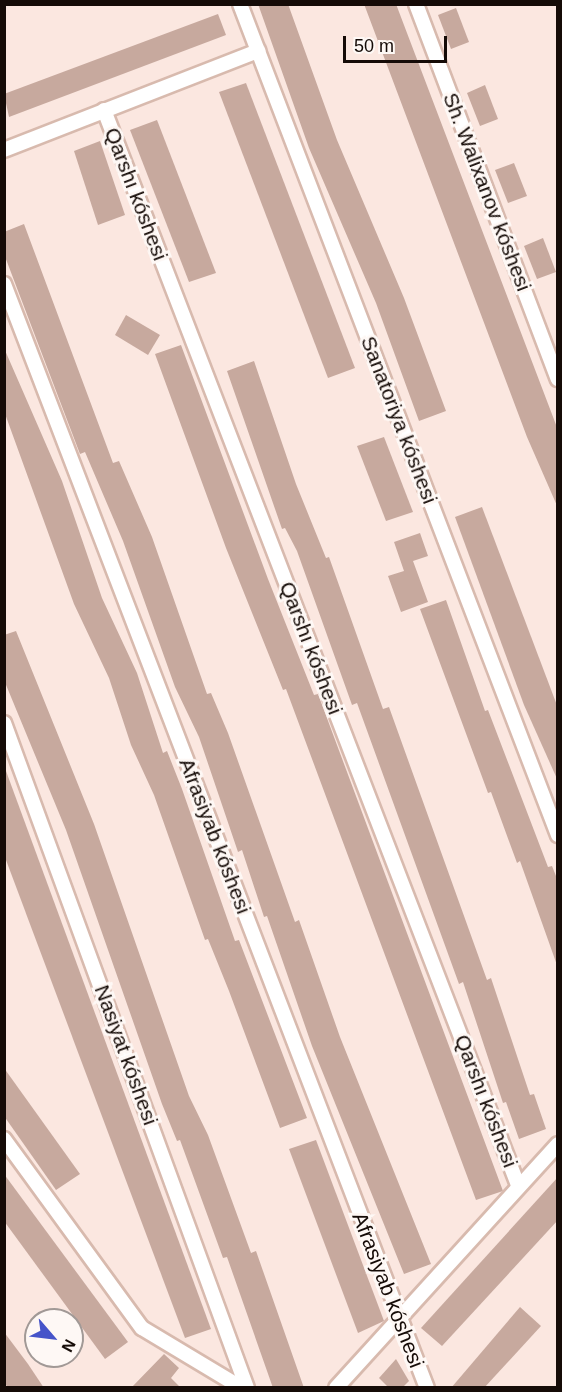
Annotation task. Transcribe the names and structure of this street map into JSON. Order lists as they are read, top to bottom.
{
  "streets": {
    "street": [
      "Sh. Walixanov kóshesi",
      "Qarshı kóshesi",
      "Sanatoriya kóshesi",
      "Afrasiyab kóshesi",
      "Nasiyat kóshesi"
    ]
  },
  "scale_bar": "50 m",
  "north": "bottom right"
}
